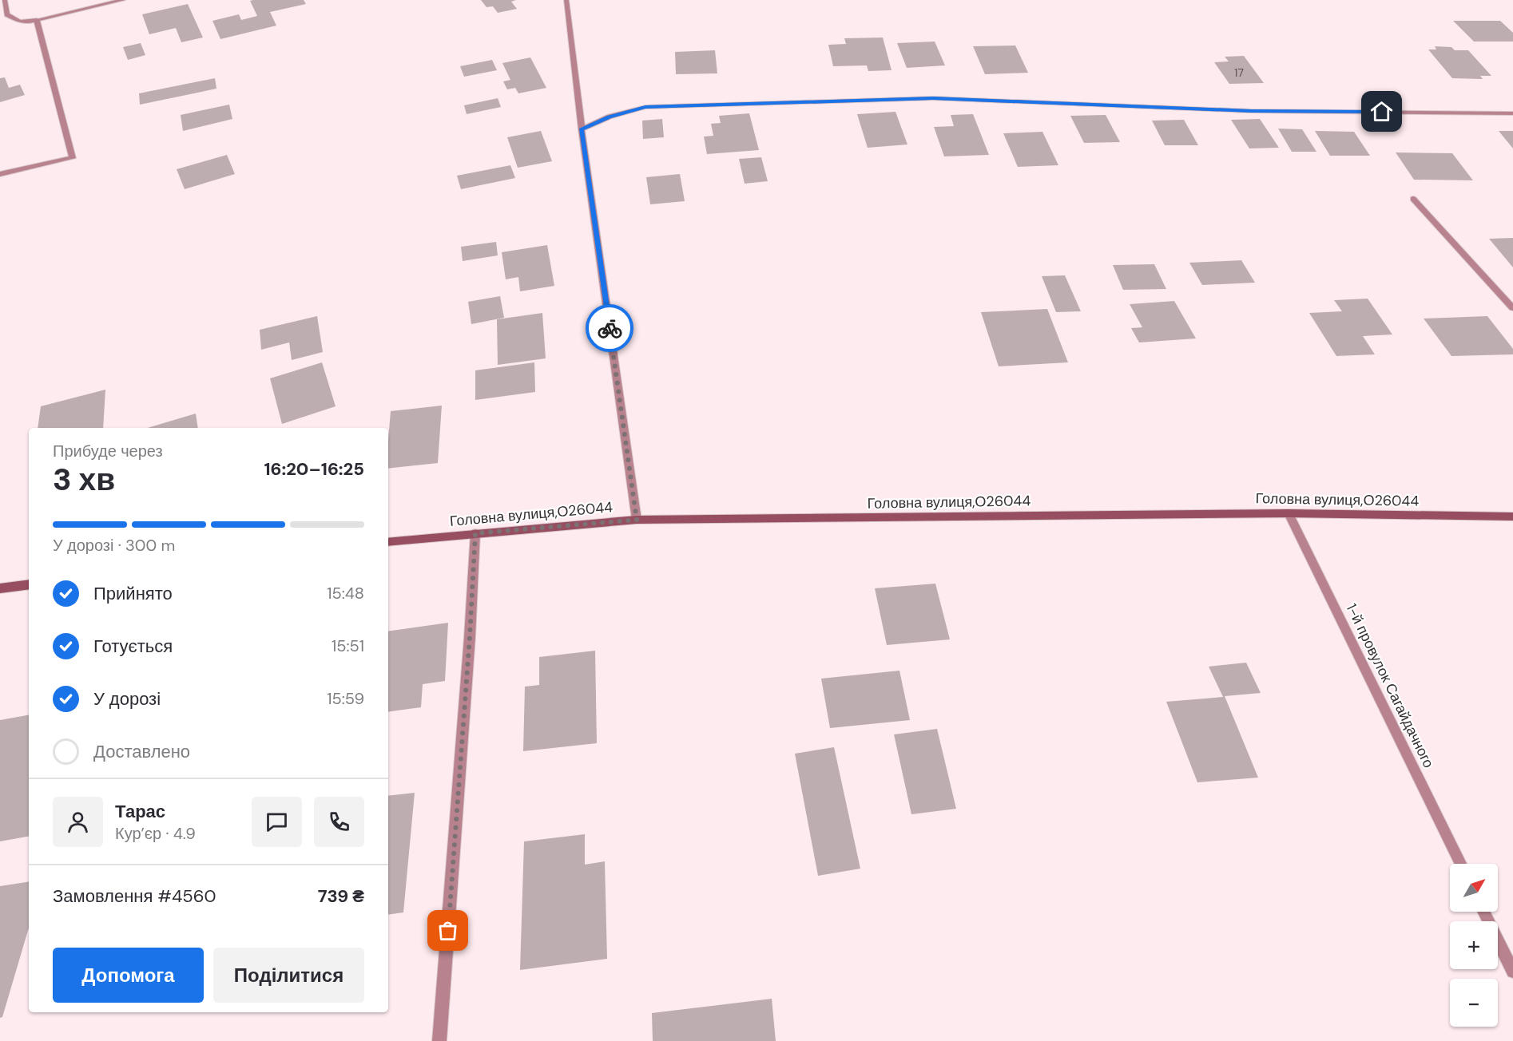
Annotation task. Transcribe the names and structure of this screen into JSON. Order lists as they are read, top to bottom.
{
  "streets": {
    "main road": ["Головна вулиця,О26044"],
    "street": ["1-й провулок Сагайдачного"]
  },
  "crossings": [
    ["Головна вулиця,О26044", "1-й провулок Сагайдачного"]
  ],
  "house_numbers": ["17"],
  "north": "top right",
  "page": {
    "heading": ["3 хв", "Прибуде через", "16:20–16:25"],
    "panel": [
      "Тарас",
      "Кур’єр · 4.9",
      "Замовлення #4560",
      "739 ₴"
    ],
    "bar": "У дорозі · 300 m",
    "list": [
      ["Прийнято", "15:48"],
      ["Готується", "15:51"],
      ["У дорозі", "15:59"],
      "Доставлено"
    ],
    "map_buttons": ["+", "−"],
    "buttons": ["Допомога", "Поділитися"]
  }
}
